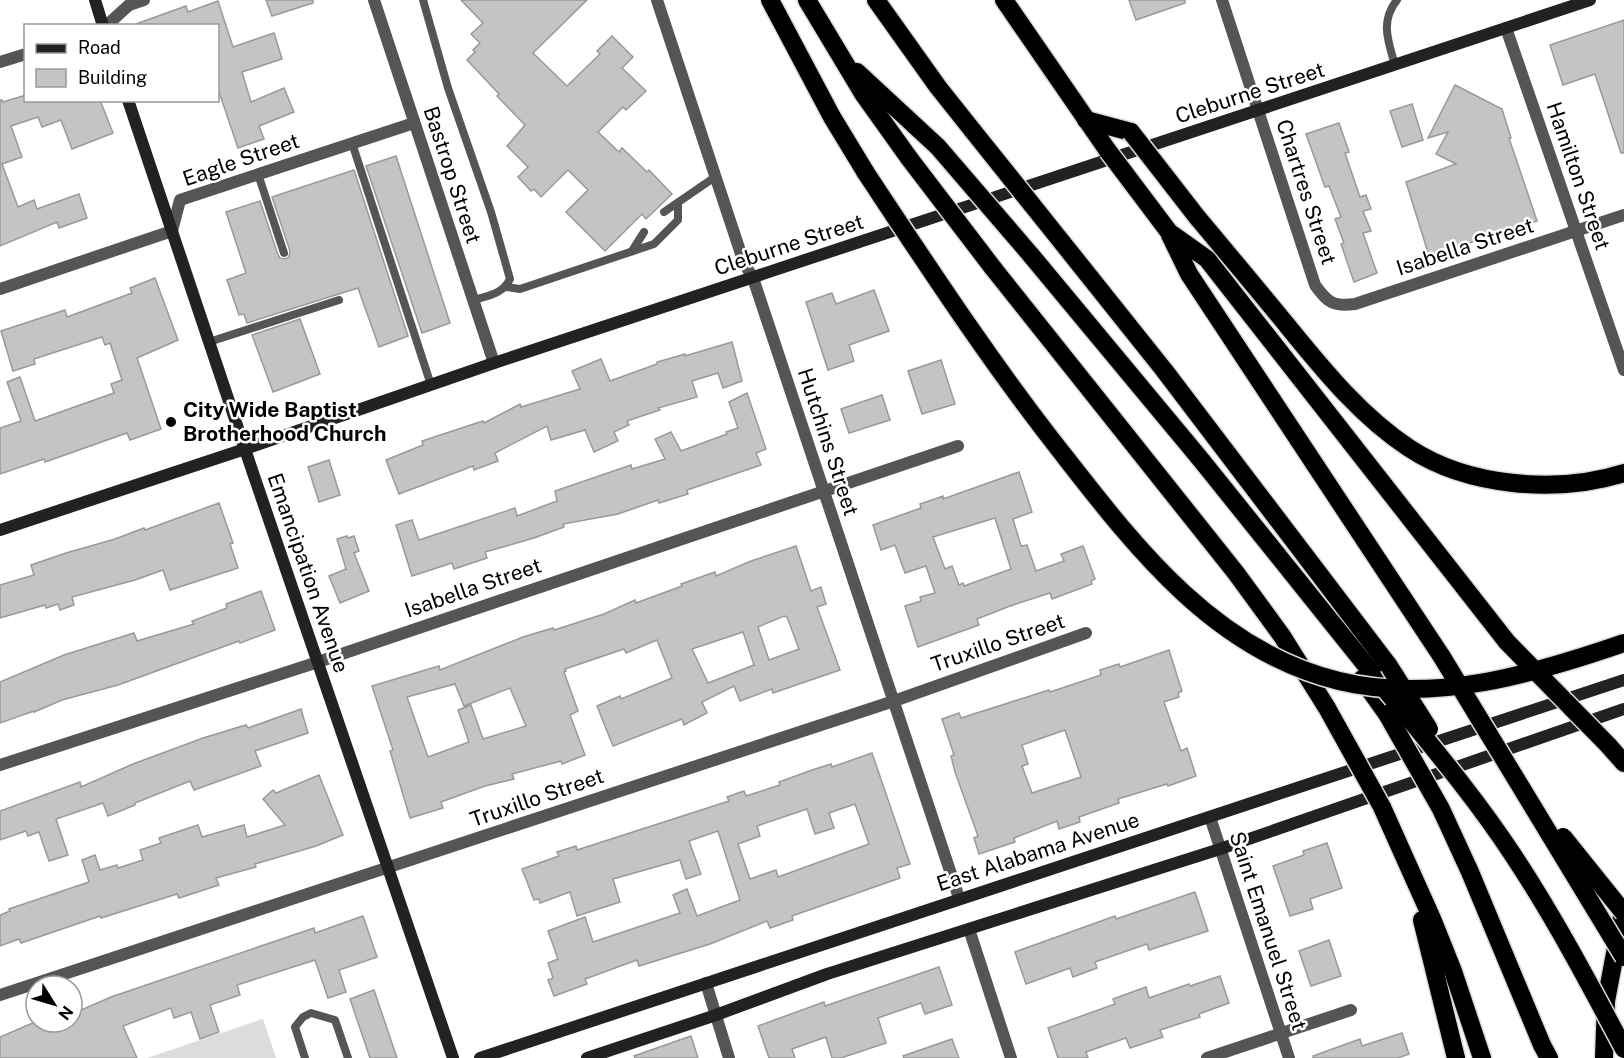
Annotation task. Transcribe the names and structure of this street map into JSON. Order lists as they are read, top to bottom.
{
  "streets": {
    "main road": ["Cleburne Street", "Emancipation Avenue", "East Alabama Avenue"],
    "street": [
      "Eagle Street",
      "Bastrop Street",
      "Hamilton Street",
      "Chartres Street",
      "Isabella Street",
      "Hutchins Street",
      "Truxillo Street",
      "Saint Emanuel Street"
    ]
  },
  "crossings": [
    ["Cleburne Street", "Bastrop Street"],
    ["Cleburne Street", "Hamilton Street"],
    ["Cleburne Street", "Chartres Street"],
    ["Cleburne Street", "Hutchins Street"],
    ["Cleburne Street", "Emancipation Avenue"],
    ["Eagle Street", "Bastrop Street"],
    ["Eagle Street", "Emancipation Avenue"],
    ["Hamilton Street", "Isabella Street"],
    ["Chartres Street", "Isabella Street"],
    ["Isabella Street", "Hutchins Street"],
    ["Isabella Street", "Emancipation Avenue"],
    ["Hutchins Street", "Truxillo Street"],
    ["Hutchins Street", "East Alabama Avenue"],
    ["Emancipation Avenue", "Truxillo Street"],
    ["East Alabama Avenue", "Saint Emanuel Street"]
  ],
  "places": ["City Wide Baptist Brotherhood Church"],
  "legend": ["Road", "Building"],
  "north": "bottom right"
}
